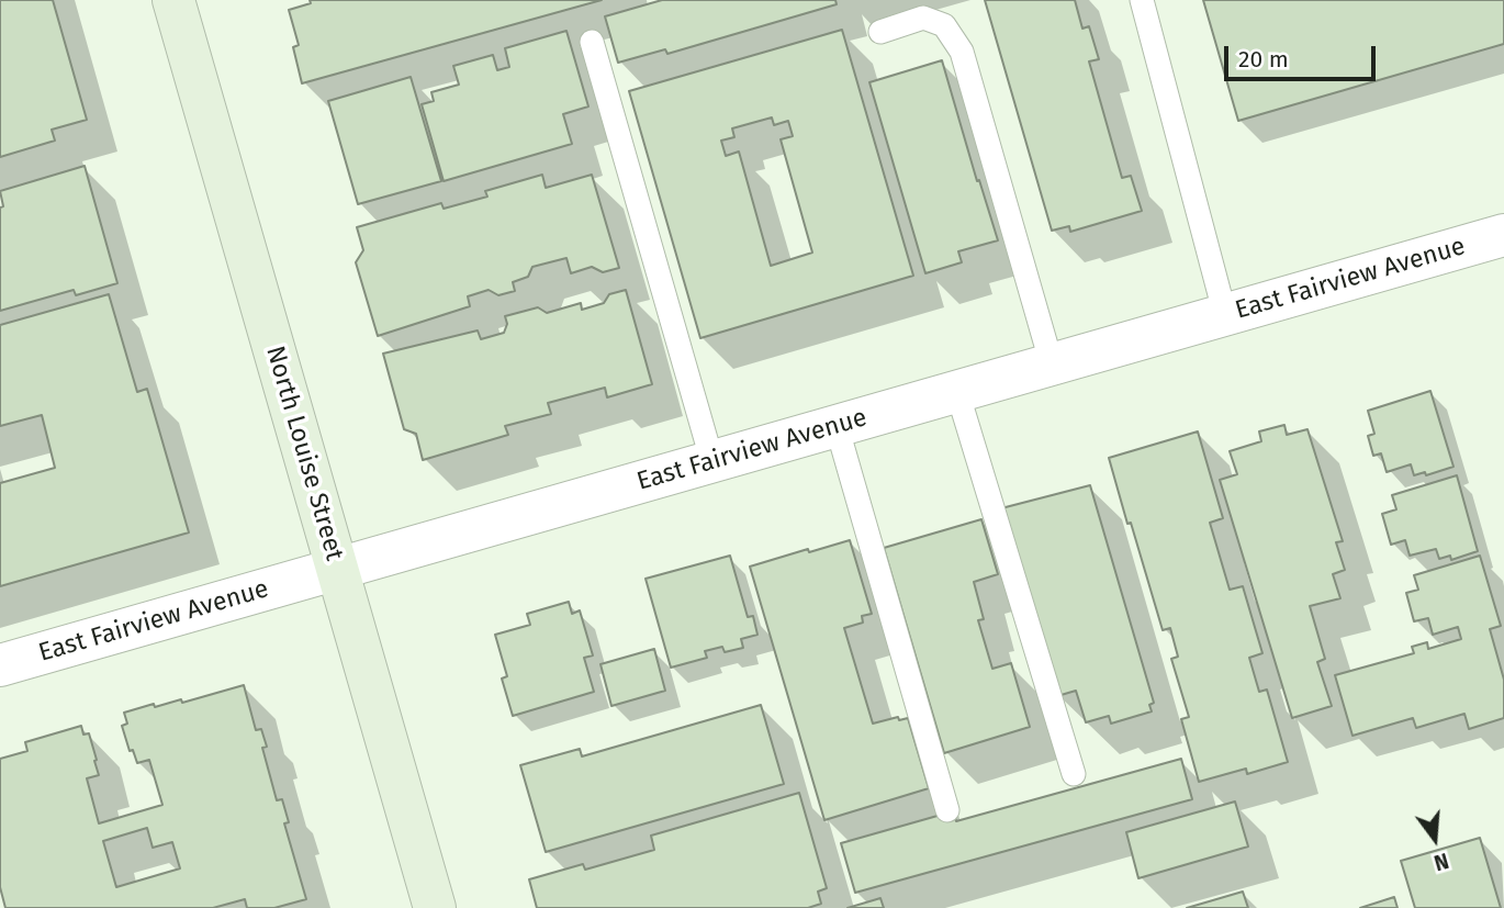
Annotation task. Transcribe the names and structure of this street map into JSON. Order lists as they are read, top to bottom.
{
  "streets": {
    "street": ["East Fairview Avenue", "North Louise Street"]
  },
  "crossings": [
    ["East Fairview Avenue", "North Louise Street"]
  ],
  "scale_bar": "20 m",
  "north": "bottom"
}
